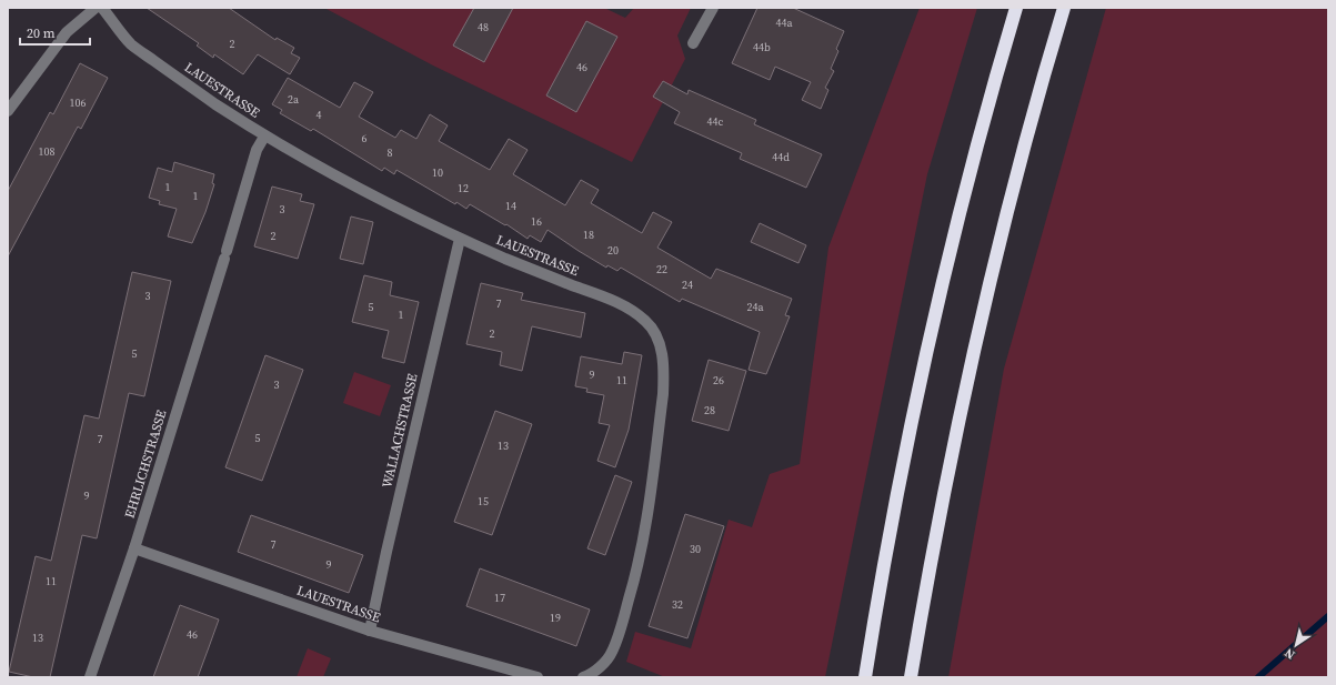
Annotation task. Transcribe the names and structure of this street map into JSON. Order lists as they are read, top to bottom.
{
  "streets": {
    "street": ["LAUESTRASSE", "WALLACHSTRASSE", "EHRLICHSTRASSE"]
  },
  "crossings": [
    ["LAUESTRASSE", "WALLACHSTRASSE"],
    ["LAUESTRASSE", "EHRLICHSTRASSE"]
  ],
  "house_numbers": [
    "44a",
    "48",
    "2",
    "44b",
    "46",
    "2a",
    "106",
    "4",
    "44c",
    "6",
    "108",
    "8",
    "44d",
    "10",
    "1",
    "12",
    "1",
    "14",
    "3",
    "16",
    "18",
    "2",
    "20",
    "22",
    "24",
    "3",
    "7",
    "5",
    "24a",
    "1",
    "2",
    "5",
    "9",
    "11",
    "26",
    "3",
    "28",
    "5",
    "7",
    "13",
    "9",
    "15",
    "7",
    "30",
    "9",
    "11",
    "17",
    "32",
    "19",
    "46",
    "13"
  ],
  "scale_bar": "20 m",
  "north": "bottom left"
}
